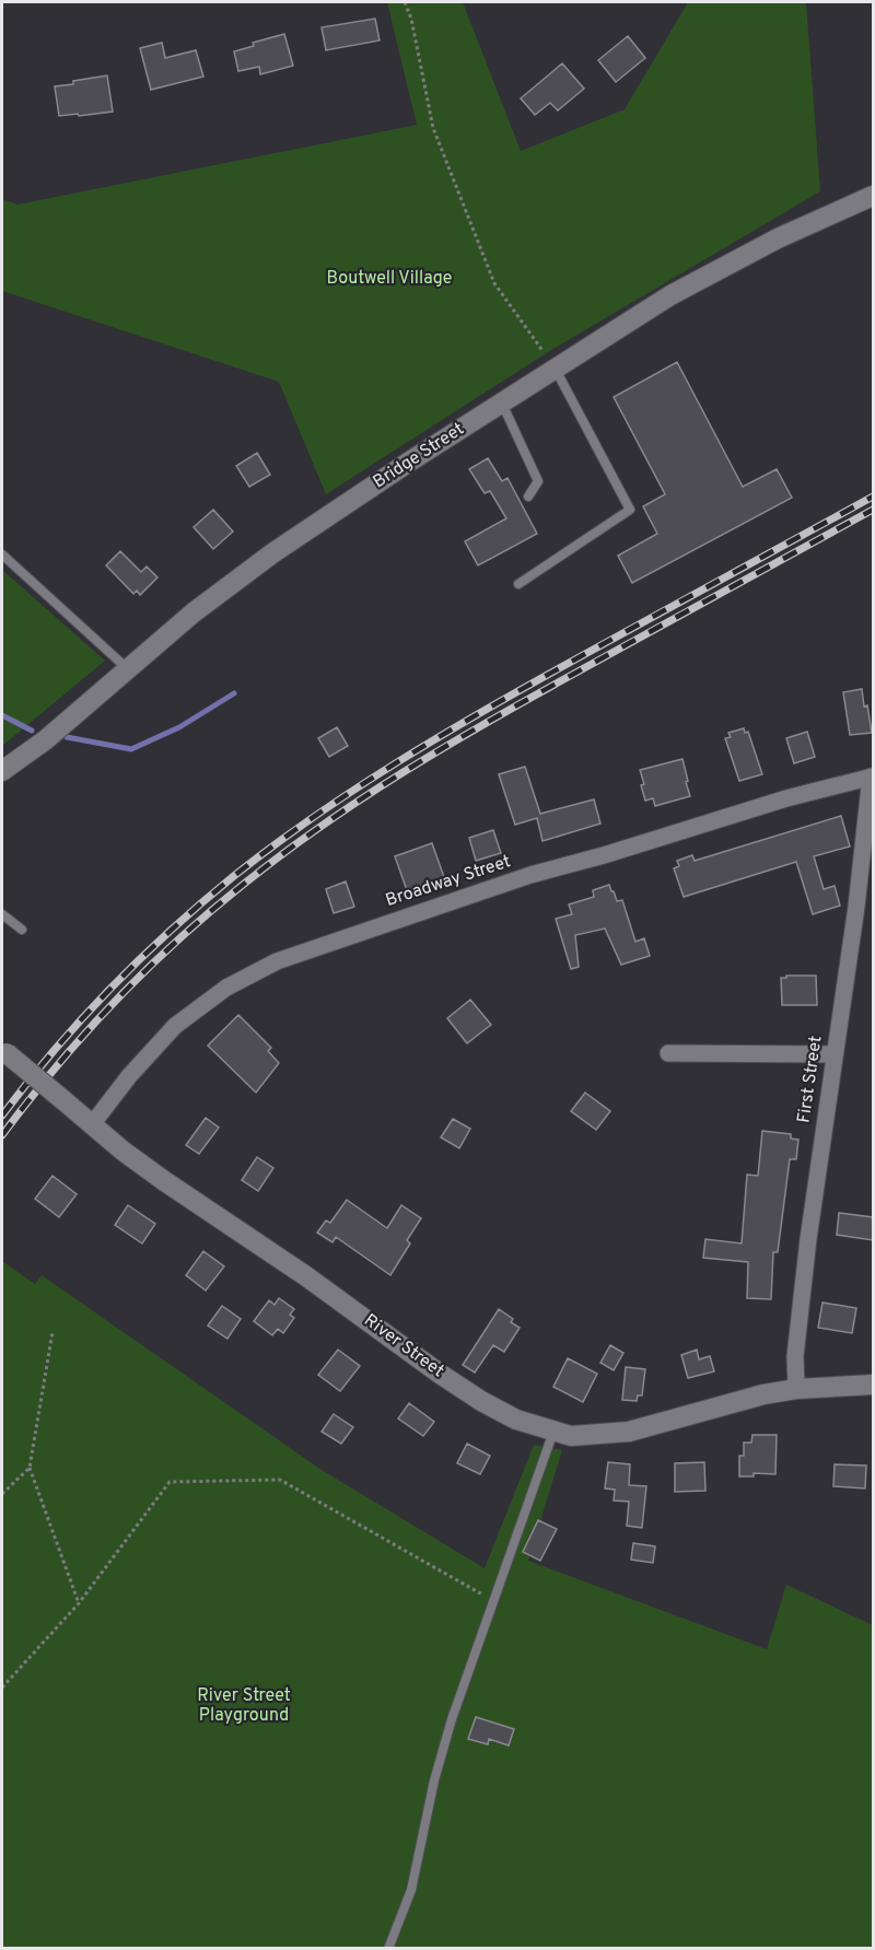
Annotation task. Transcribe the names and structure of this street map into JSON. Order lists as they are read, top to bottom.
{
  "streets": {
    "main road": ["Bridge Street", "River Street"],
    "street": ["Broadway Street", "First Street"]
  },
  "crossings": [
    ["Broadway Street", "First Street"],
    ["Broadway Street", "River Street"],
    ["First Street", "River Street"]
  ],
  "parks": ["Boutwell Village", "River Street Playground"]
}
